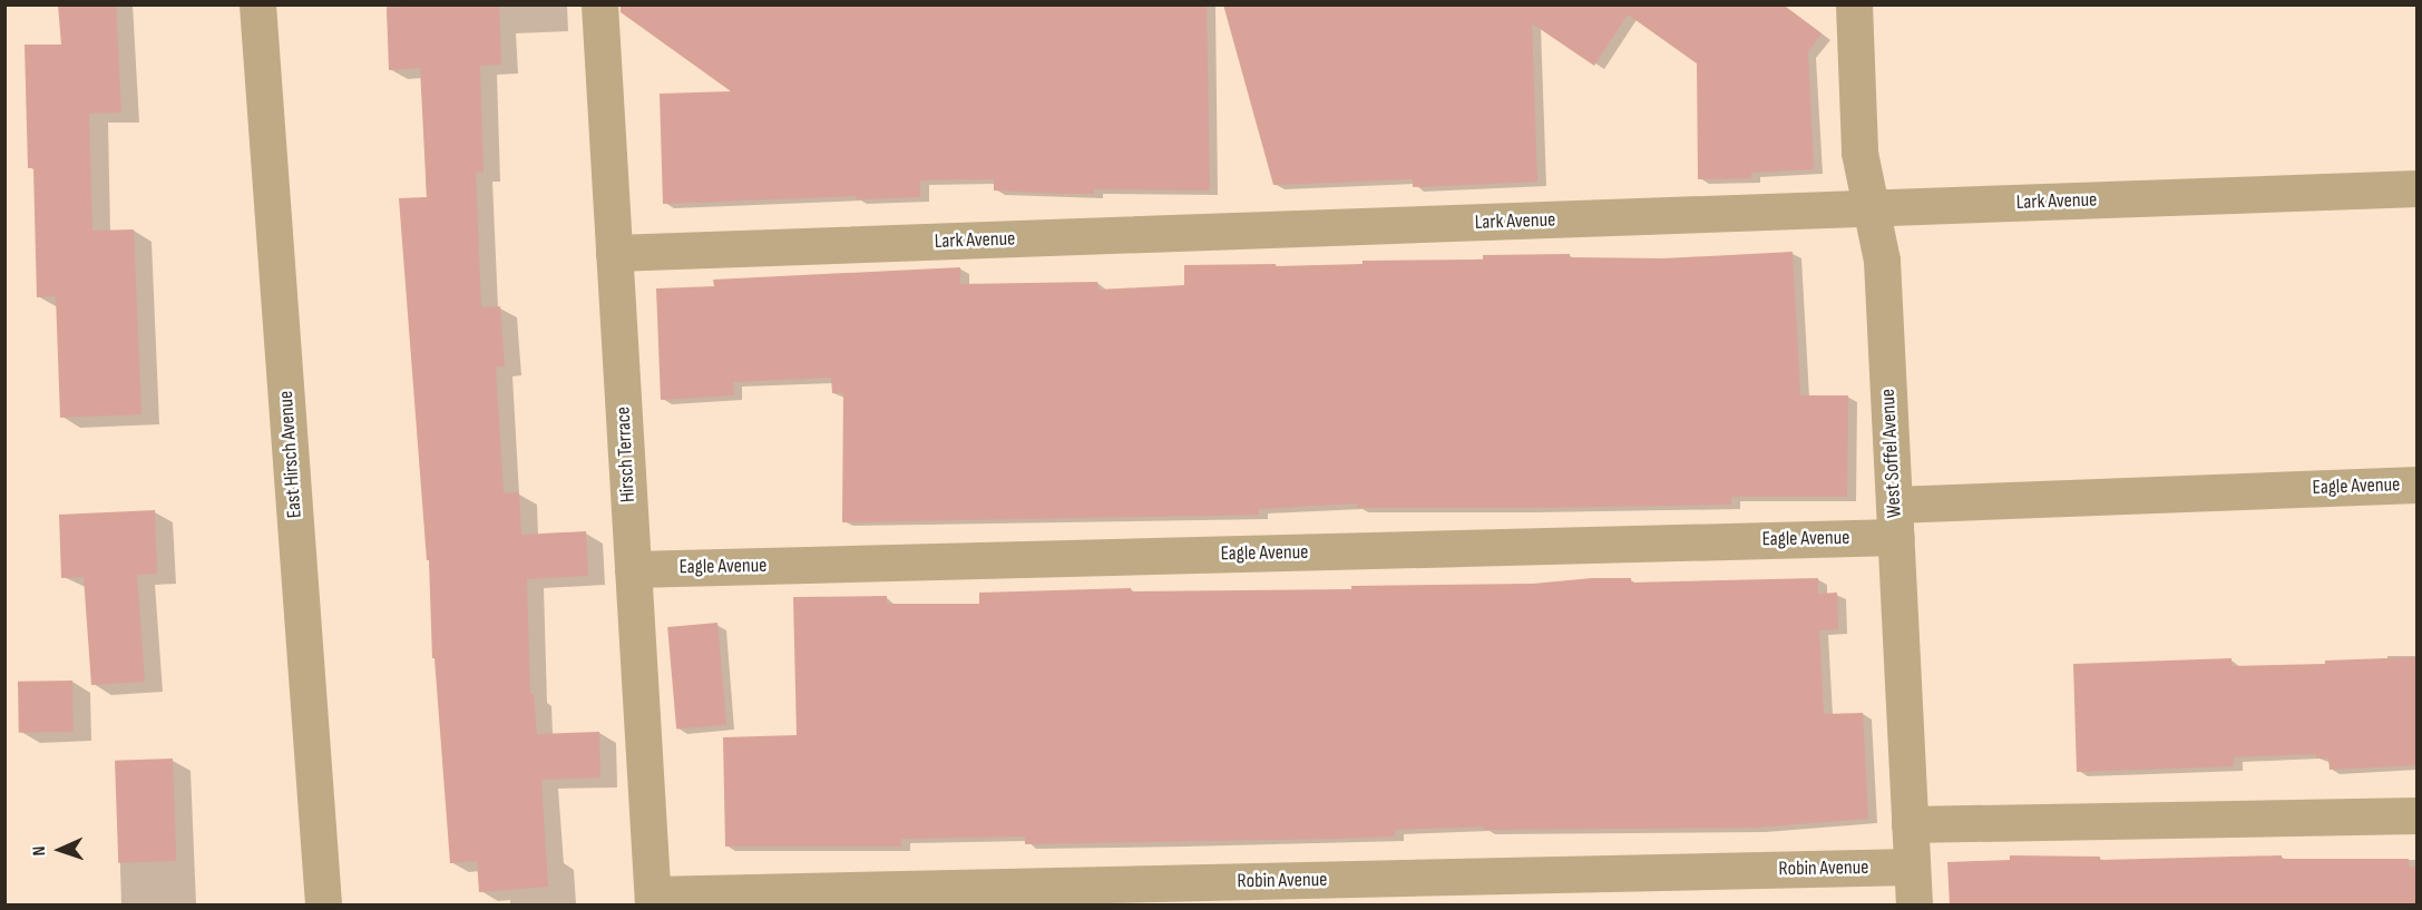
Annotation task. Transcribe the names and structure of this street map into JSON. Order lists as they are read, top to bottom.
{
  "streets": {
    "street": [
      "Lark Avenue",
      "West Soffel Avenue",
      "East Hirsch Avenue",
      "Hirsch Terrace",
      "Eagle Avenue",
      "Robin Avenue"
    ]
  },
  "crossings": [
    ["Lark Avenue", "West Soffel Avenue"],
    ["Lark Avenue", "Hirsch Terrace"],
    ["West Soffel Avenue", "Eagle Avenue"],
    ["West Soffel Avenue", "Robin Avenue"],
    ["Hirsch Terrace", "Eagle Avenue"],
    ["Hirsch Terrace", "Robin Avenue"]
  ],
  "north": "left"
}
